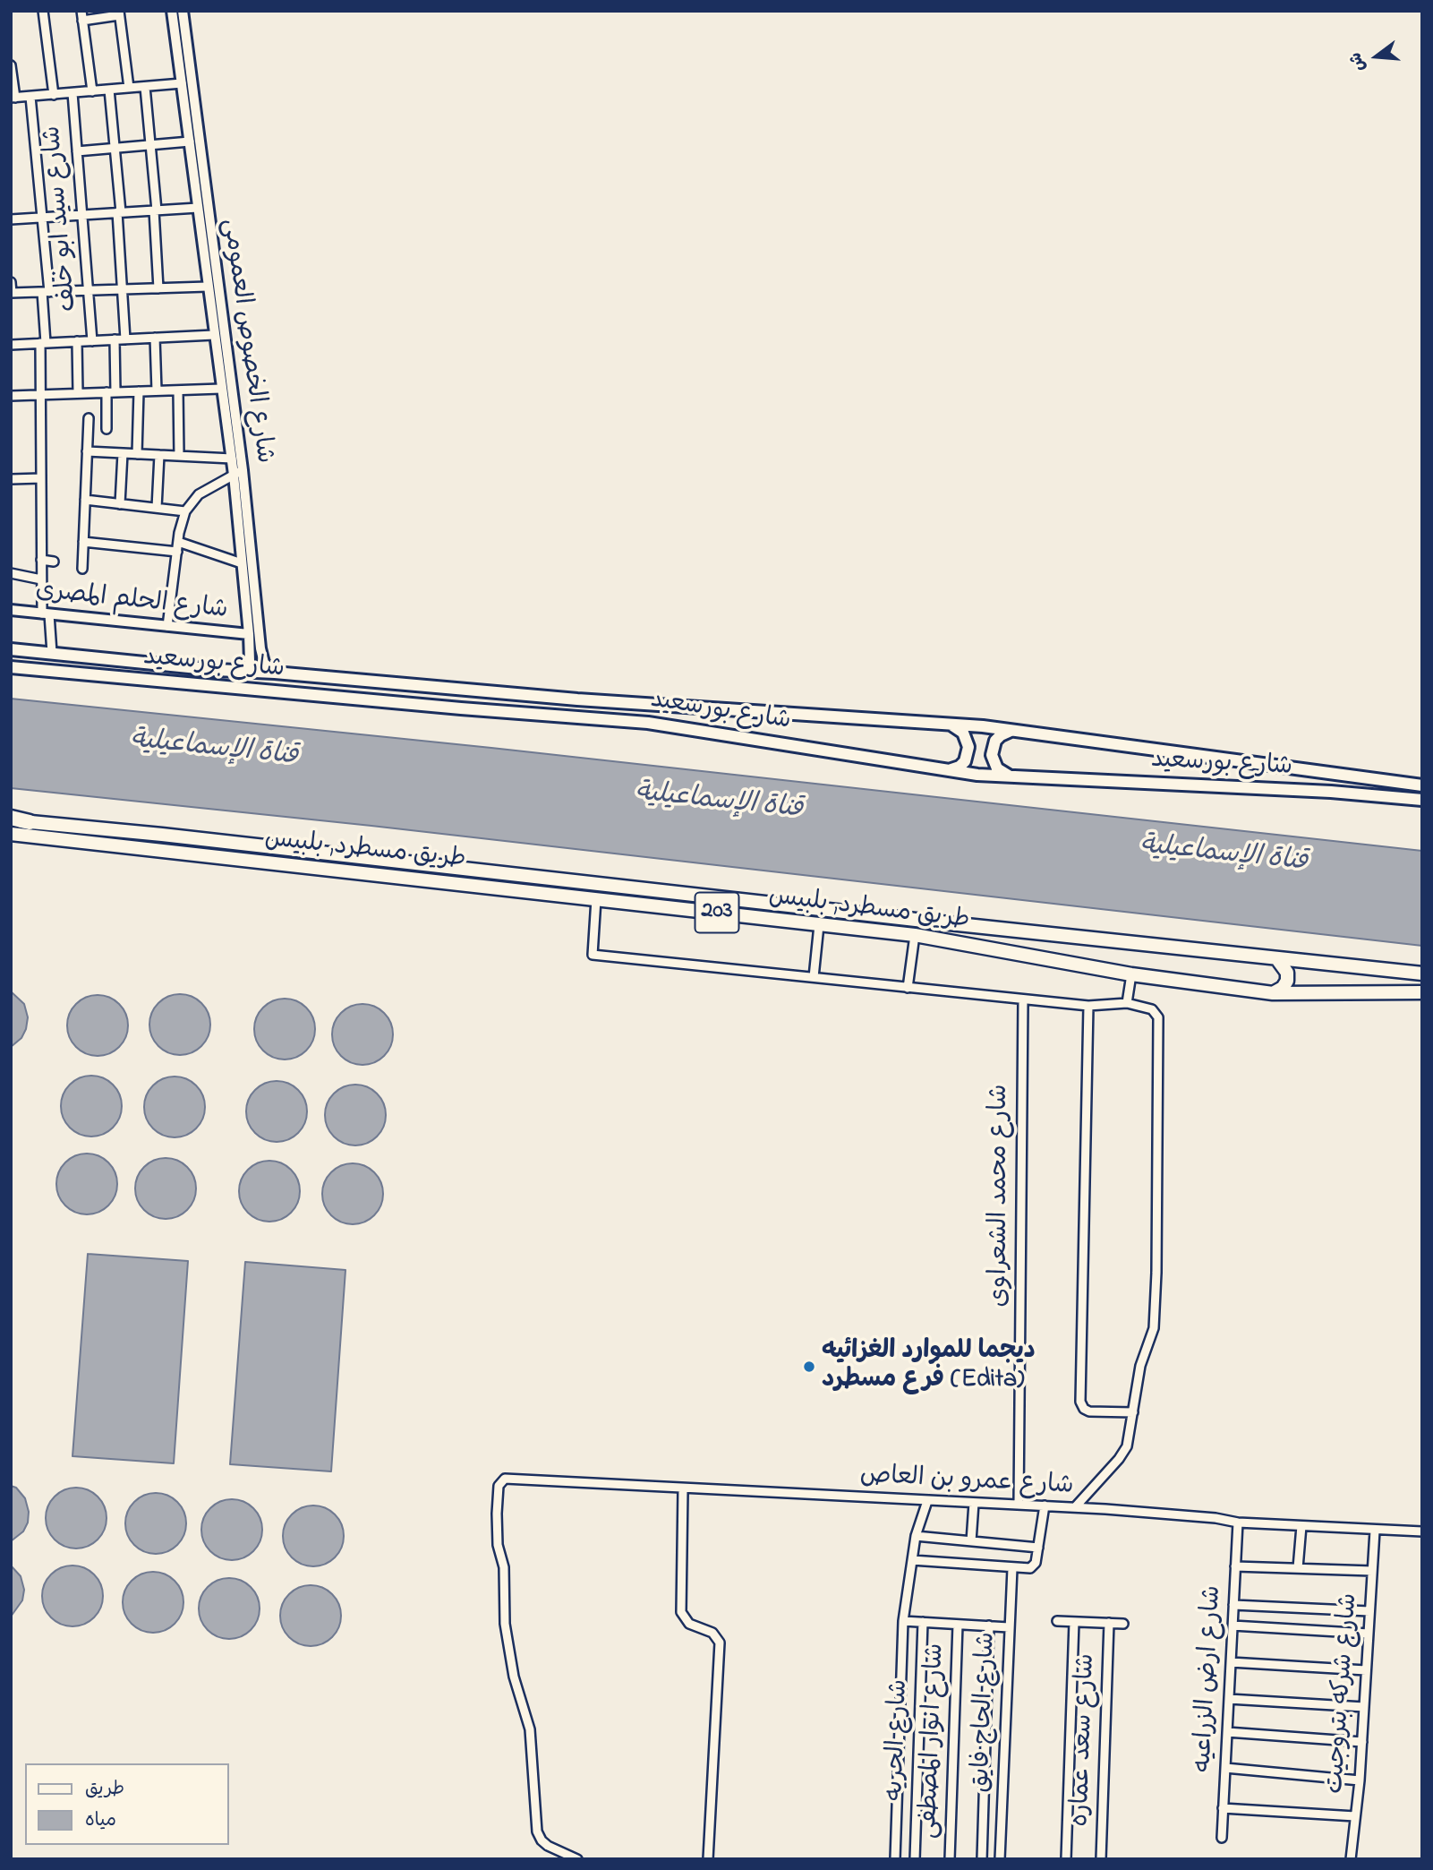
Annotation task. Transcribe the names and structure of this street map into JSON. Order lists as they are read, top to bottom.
{
  "streets": {
    "main road": ["شارع بورسعيد", "طريق مسطرد, بلبيس", "203"],
    "street": [
      "شارع سيد ابو خلف",
      "شارع الخصوص العمومى",
      "شارع الحلم المصرى",
      "شارع محمد الشعراوى",
      "شارع عمرو بن العاص",
      "شارع ارض الزراعيه",
      "شارع شركه بتروجيت",
      "شارع الحاج فايق",
      "شارع الحريه",
      "شارع سعد عماره",
      "شارع انوار المصطفى"
    ]
  },
  "crossings": [
    ["شارع الخصوص العمومى", "شارع الحلم المصرى"],
    ["شارع الخصوص العمومى", "شارع بورسعيد"],
    ["شارع محمد الشعراوى", "شارع عمرو بن العاص"],
    ["شارع عمرو بن العاص", "شارع ارض الزراعيه"],
    ["شارع عمرو بن العاص", "شارع شركه بتروجيت"]
  ],
  "water": ["قناة الإسماعيلية"],
  "places": ["ديجما للموارد الغزائيه فرع مسطرد (Edita)"],
  "legend": ["طريق", "مياه"],
  "north": "left"
}
